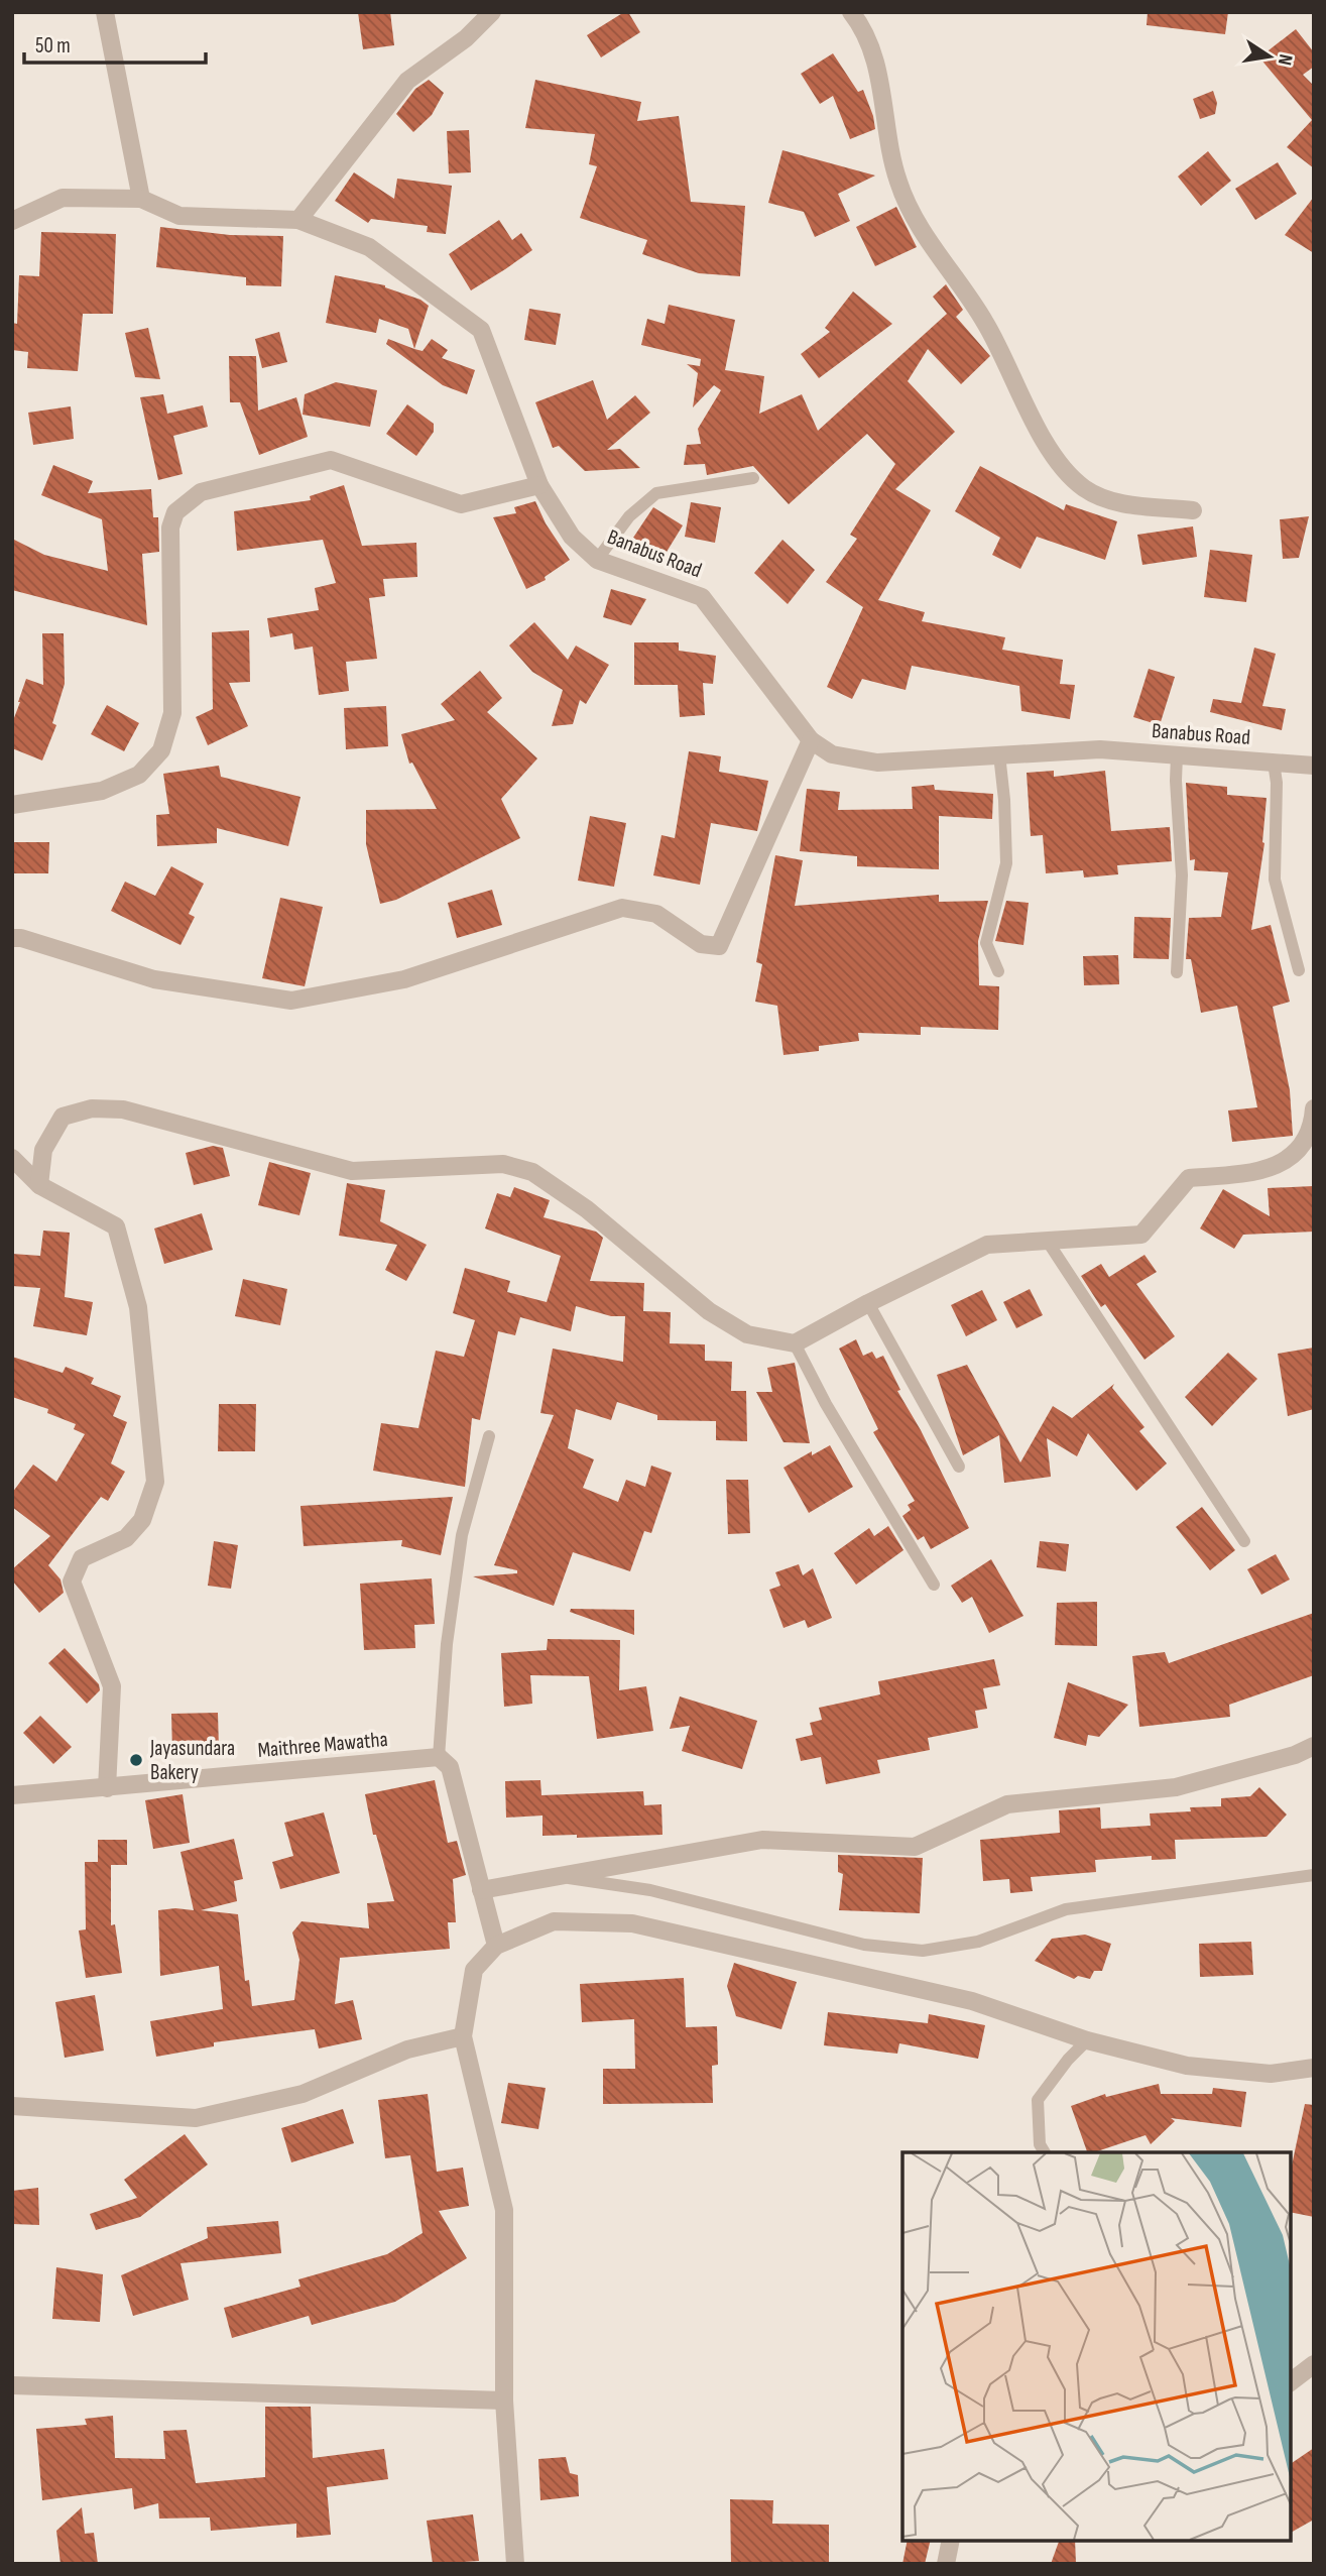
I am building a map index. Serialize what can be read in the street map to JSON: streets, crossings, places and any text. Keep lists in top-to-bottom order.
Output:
{
  "streets": {
    "street": ["Banabus Road", "Maithree Mawatha"]
  },
  "places": ["Jayasundara Bakery"],
  "scale_bar": "50 m",
  "north": "right"
}
